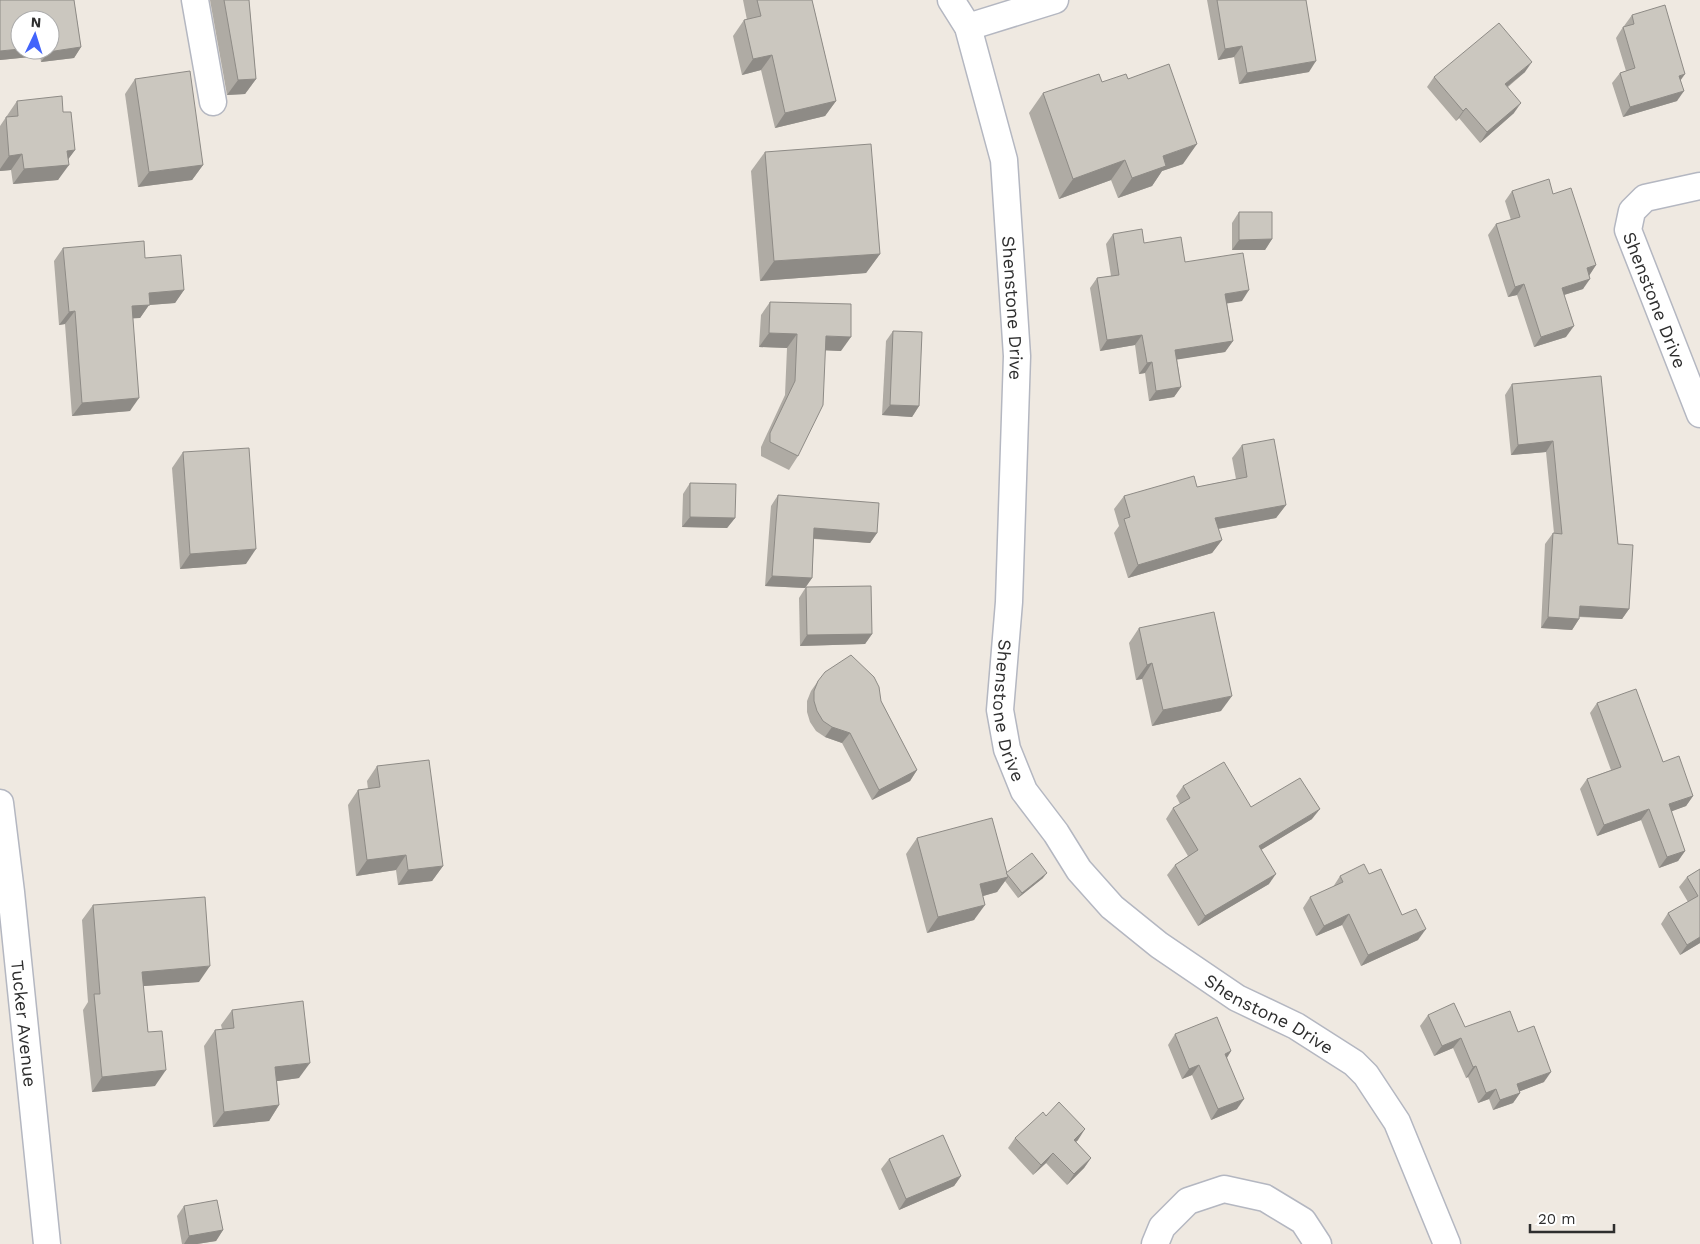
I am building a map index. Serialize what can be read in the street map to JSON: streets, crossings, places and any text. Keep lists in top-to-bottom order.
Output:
{
  "streets": {
    "street": ["Shenstone Drive", "Tucker Avenue"]
  },
  "scale_bar": "20 m",
  "north": "top"
}
